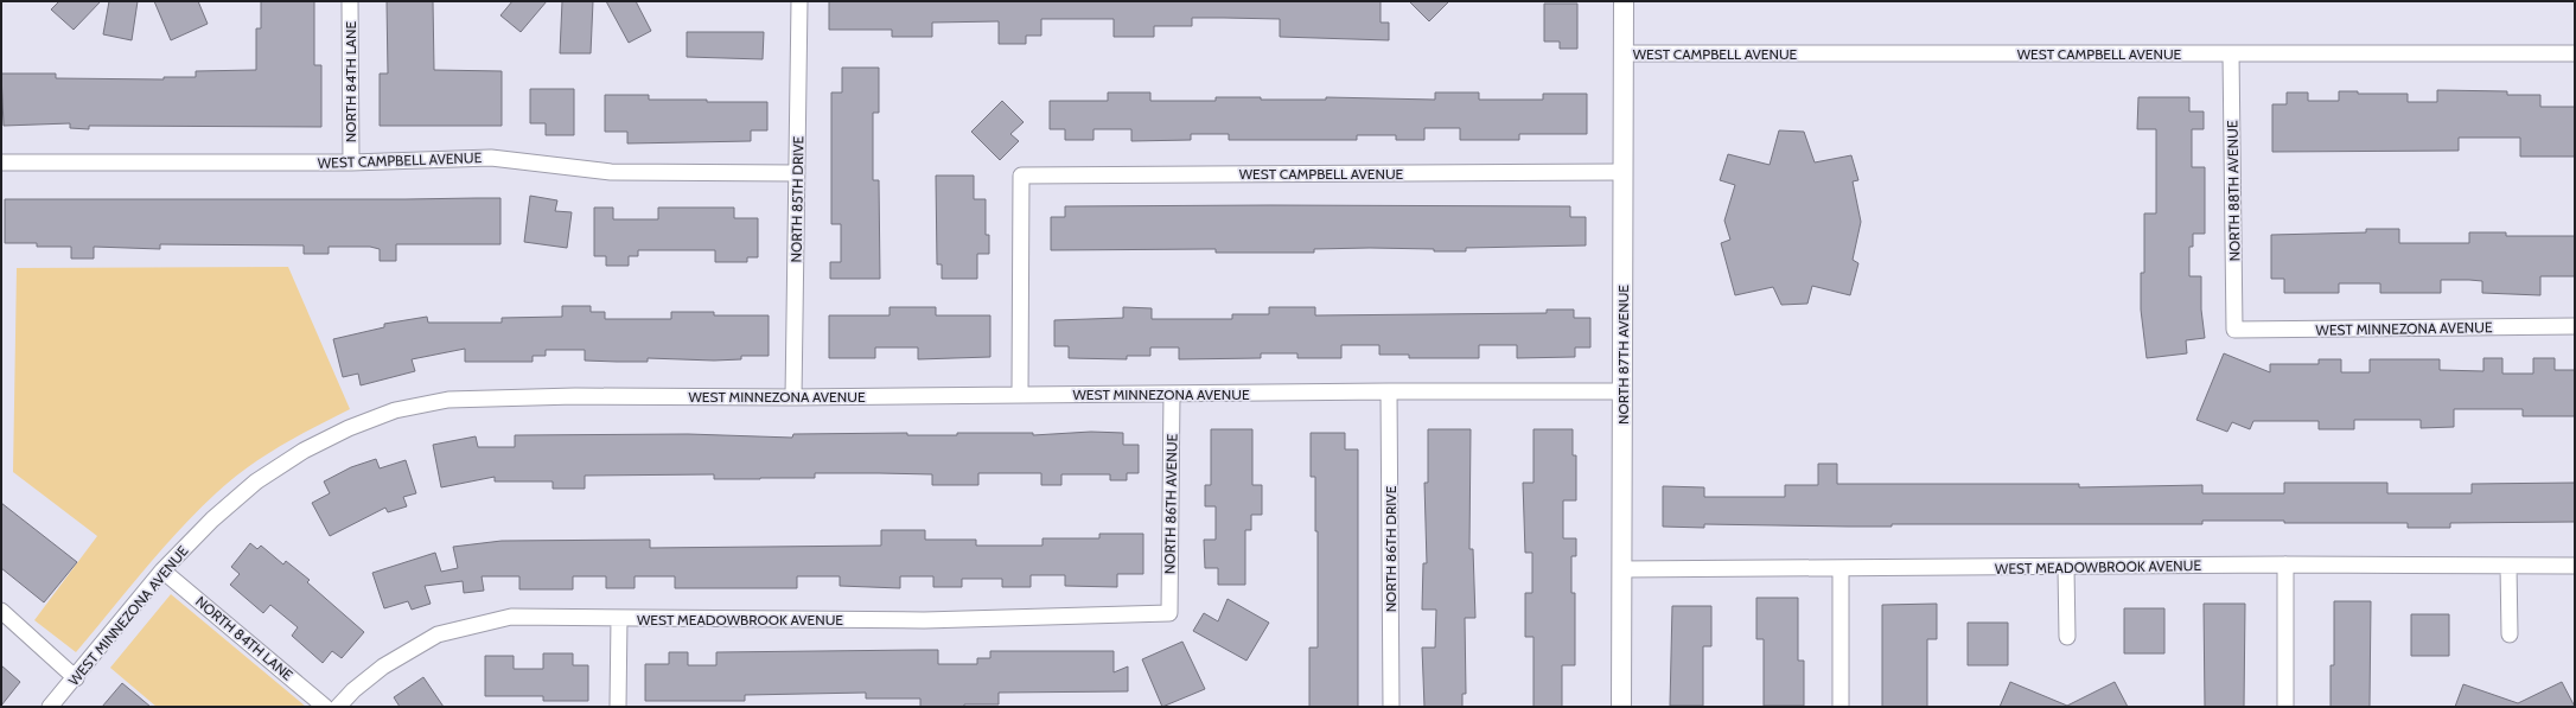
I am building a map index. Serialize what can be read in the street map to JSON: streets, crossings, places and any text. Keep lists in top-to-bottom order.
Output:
{
  "streets": {
    "street": [
      "WEST CAMPBELL AVENUE",
      "NORTH 84TH LANE",
      "NORTH 88TH AVENUE",
      "NORTH 85TH DRIVE",
      "WEST MINNEZONA AVENUE",
      "NORTH 87TH AVENUE",
      "NORTH 86TH AVENUE",
      "NORTH 86TH DRIVE",
      "WEST MEADOWBROOK AVENUE"
    ]
  },
  "crossings": [
    ["WEST CAMPBELL AVENUE", "NORTH 84TH LANE"],
    ["WEST CAMPBELL AVENUE", "NORTH 88TH AVENUE"],
    ["WEST CAMPBELL AVENUE", "NORTH 85TH DRIVE"],
    ["WEST CAMPBELL AVENUE", "WEST MINNEZONA AVENUE"],
    ["WEST CAMPBELL AVENUE", "NORTH 87TH AVENUE"],
    ["NORTH 84TH LANE", "WEST MINNEZONA AVENUE"],
    ["NORTH 88TH AVENUE", "WEST MINNEZONA AVENUE"],
    ["NORTH 85TH DRIVE", "WEST MINNEZONA AVENUE"],
    ["WEST MINNEZONA AVENUE", "NORTH 87TH AVENUE"],
    ["WEST MINNEZONA AVENUE", "NORTH 86TH AVENUE"],
    ["WEST MINNEZONA AVENUE", "NORTH 86TH DRIVE"],
    ["NORTH 87TH AVENUE", "WEST MEADOWBROOK AVENUE"],
    ["NORTH 86TH AVENUE", "WEST MEADOWBROOK AVENUE"]
  ]
}
